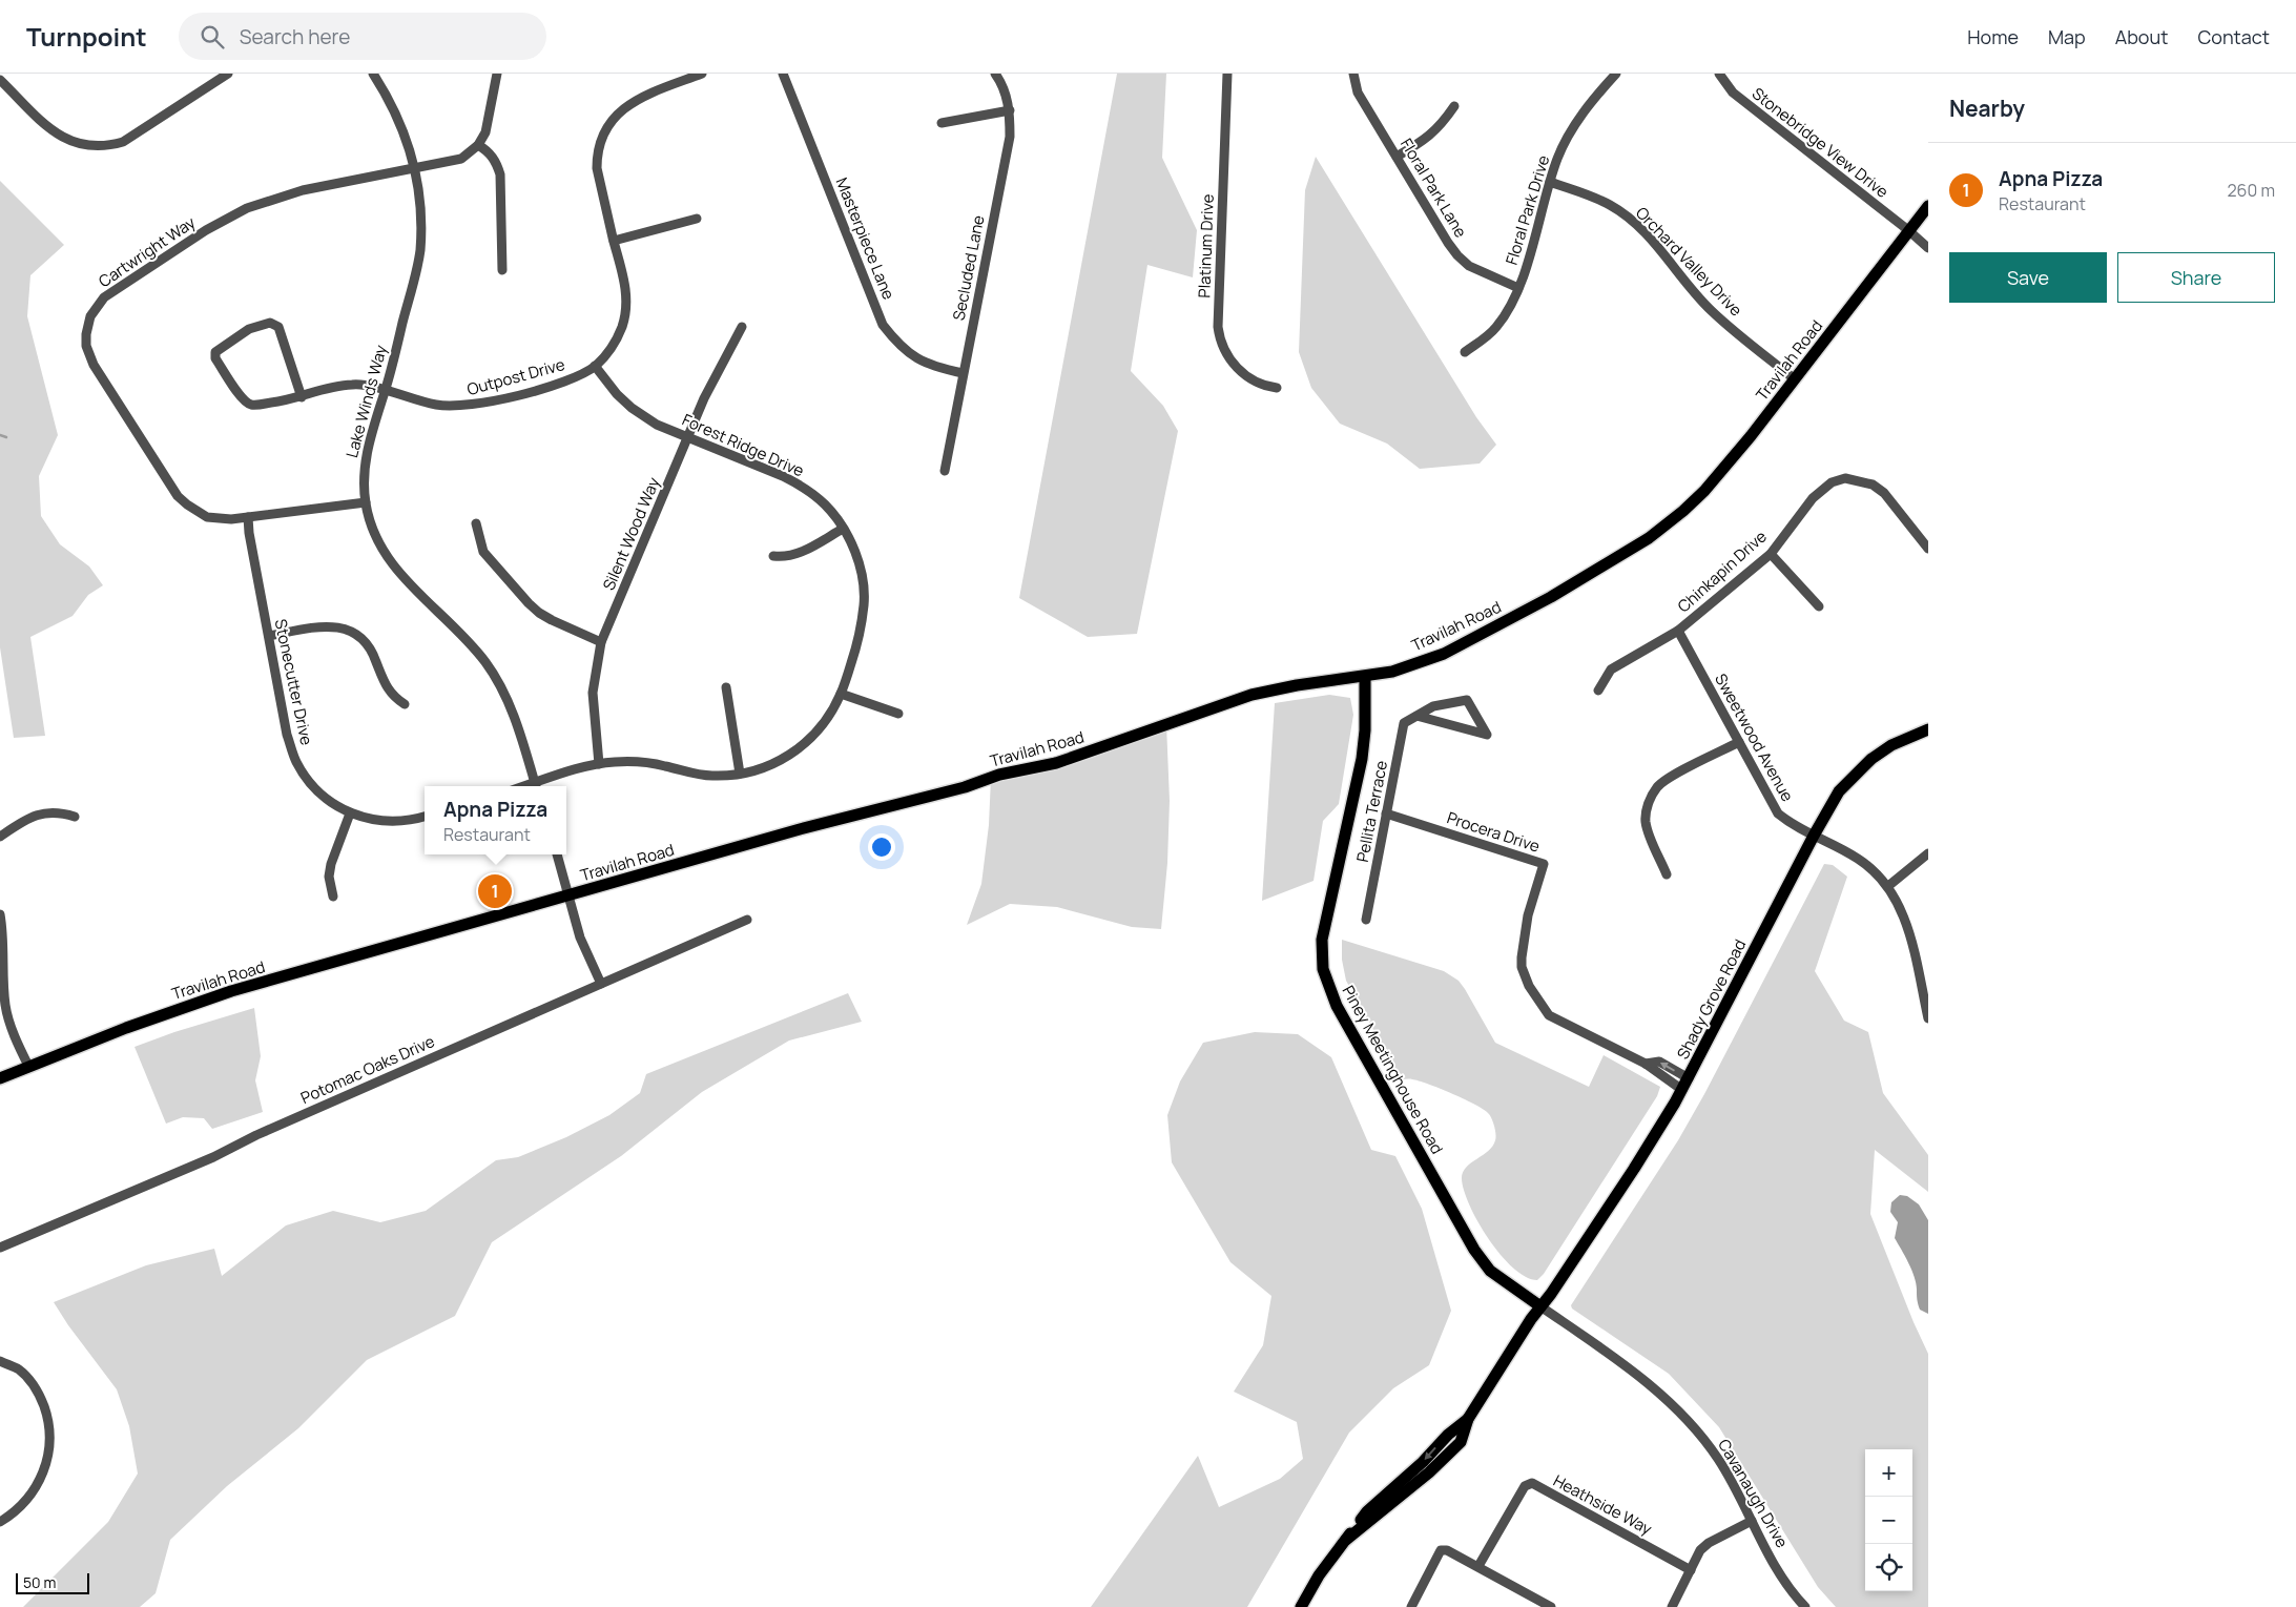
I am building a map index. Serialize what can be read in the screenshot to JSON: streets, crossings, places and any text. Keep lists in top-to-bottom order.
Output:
{
  "streets": {
    "main road": ["Travilah Road", "Shady Grove Road", "Piney Meetinghouse Road"],
    "street": [
      "Stonebridge View Drive",
      "Floral Park Lane",
      "Floral Park Drive",
      "Masterpiece Lane",
      "Platinum Drive",
      "Cartwright Way",
      "Orchard Valley Drive",
      "Secluded Lane",
      "Outpost Drive",
      "Lake Winds Way",
      "Forest Ridge Drive",
      "Silent Wood Way",
      "Chinkapin Drive",
      "Stonecutter Drive",
      "Sweetwood Avenue",
      "Pellita Terrace",
      "Procera Drive",
      "Potomac Oaks Drive",
      "Cavanaugh Drive",
      "Heathside Way"
    ]
  },
  "crossings": [
    ["Stonebridge View Drive", "Travilah Road"],
    ["Floral Park Lane", "Floral Park Drive"],
    ["Floral Park Drive", "Orchard Valley Drive"],
    ["Masterpiece Lane", "Secluded Lane"],
    ["Cartwright Way", "Lake Winds Way"],
    ["Cartwright Way", "Stonecutter Drive"],
    ["Orchard Valley Drive", "Travilah Road"],
    ["Travilah Road", "Piney Meetinghouse Road"],
    ["Outpost Drive", "Lake Winds Way"],
    ["Outpost Drive", "Forest Ridge Drive"],
    ["Lake Winds Way", "Forest Ridge Drive"],
    ["Forest Ridge Drive", "Silent Wood Way"],
    ["Chinkapin Drive", "Sweetwood Avenue"],
    ["Sweetwood Avenue", "Shady Grove Road"],
    ["Pellita Terrace", "Procera Drive"],
    ["Procera Drive", "Shady Grove Road"],
    ["Shady Grove Road", "Piney Meetinghouse Road"],
    ["Shady Grove Road", "Cavanaugh Drive"],
    ["Piney Meetinghouse Road", "Cavanaugh Drive"]
  ],
  "scale_bar": "50 m",
  "page": {
    "header": "Turnpoint",
    "search": "Search here",
    "nav": [
      "Home",
      "Map",
      "About",
      "Contact"
    ],
    "heading": "Nearby",
    "list": [
      {
        "mark": "1",
        "name": "Apna Pizza",
        "note": "Restaurant",
        "value": "260 m"
      }
    ],
    "buttons": ["Save", "Share"],
    "popup": ["Apna Pizza", "Restaurant"],
    "pins": "1",
    "map_buttons": ["+", "−"],
    "scale": "50 m"
  }
}
